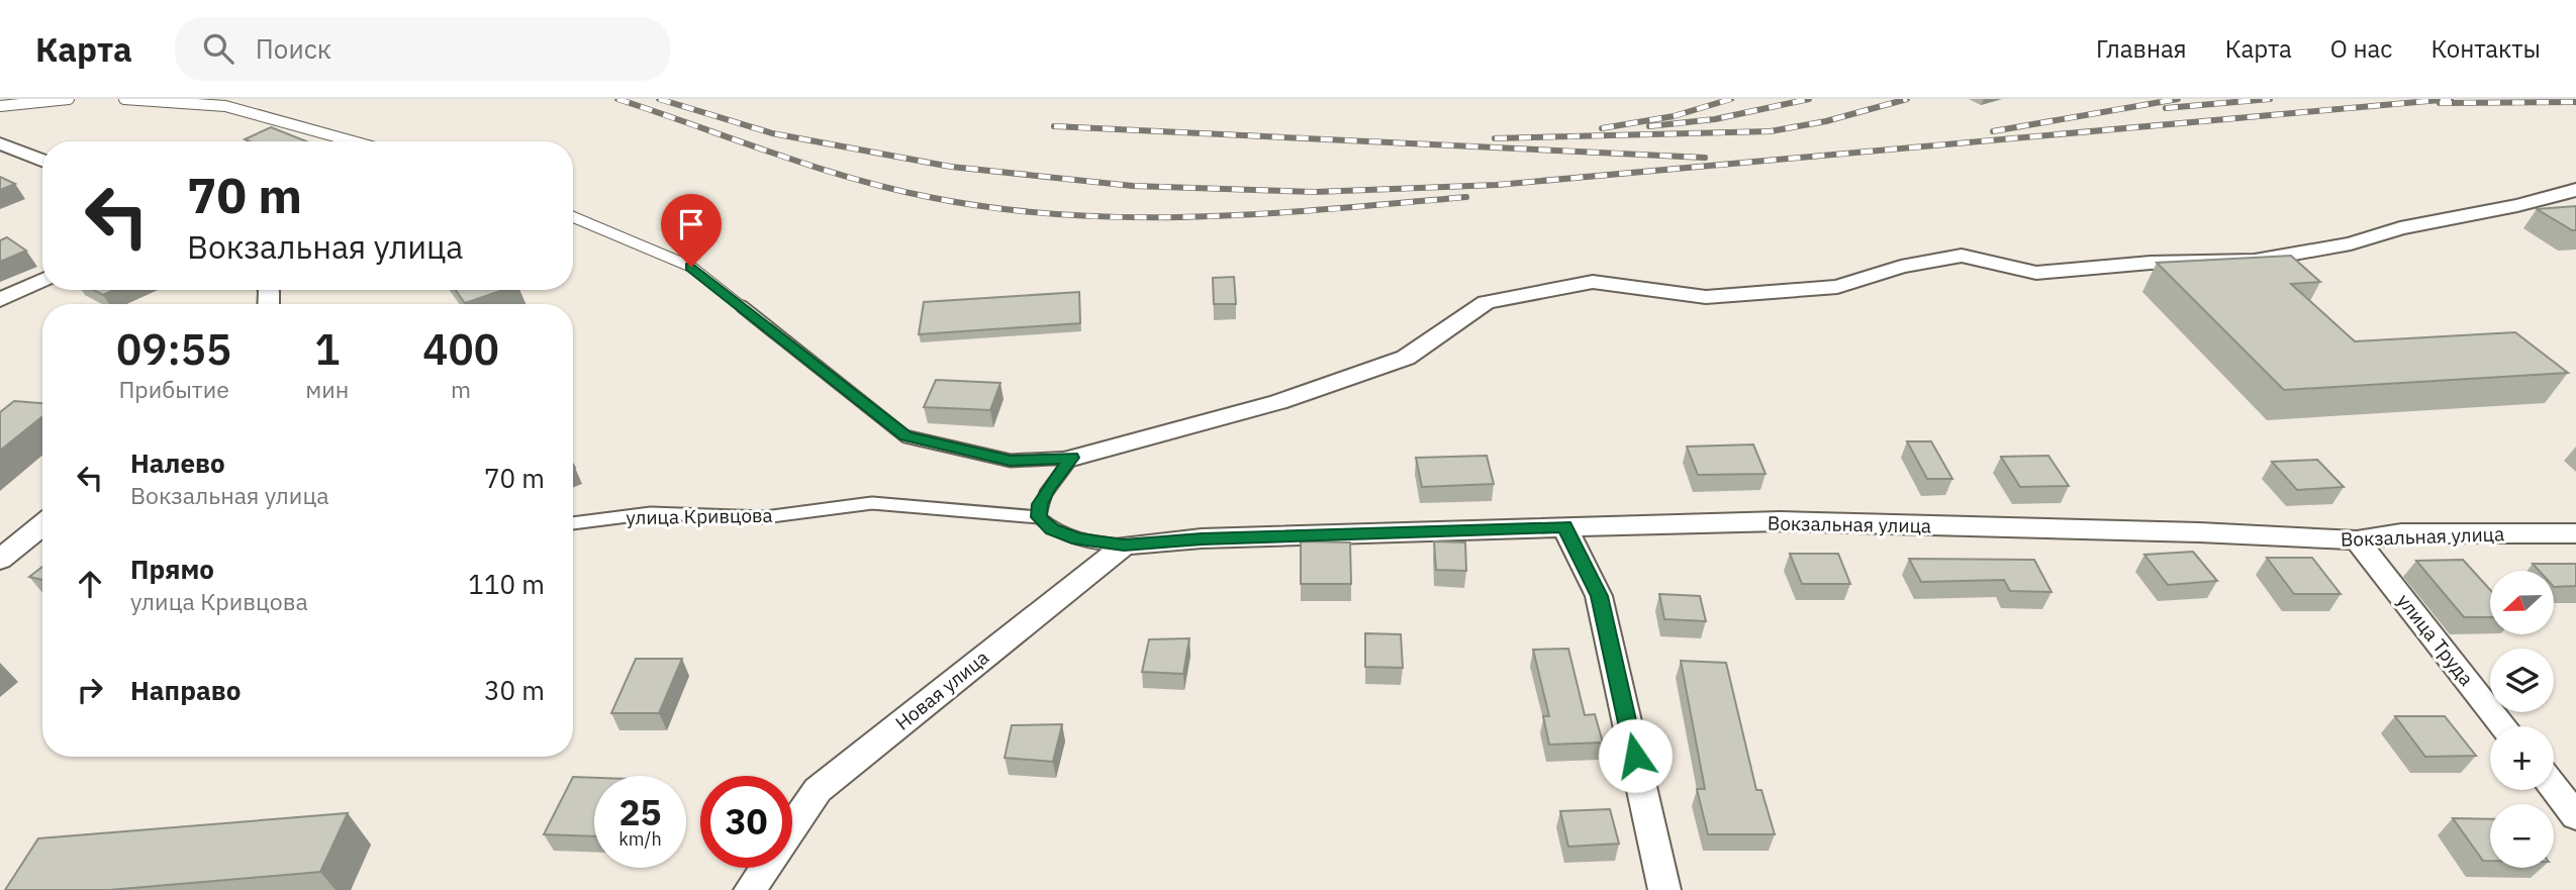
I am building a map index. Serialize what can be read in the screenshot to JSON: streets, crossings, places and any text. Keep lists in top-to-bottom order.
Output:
{
  "streets": {
    "street": ["Вокзальная улица", "улица Труда", "Новая улица"],
    "lane": ["улица Кривцова"]
  },
  "crossings": [
    ["улица Кривцова", "Вокзальная улица"],
    ["улица Кривцова", "Новая улица"],
    ["Вокзальная улица", "улица Труда"],
    ["Вокзальная улица", "Новая улица"]
  ],
  "north": "left",
  "page": {
    "header": "Карта",
    "search": "Поиск",
    "nav": [
      "Главная",
      "Карта",
      "О нас",
      "Контакты"
    ],
    "turn": ["70 m", "Вокзальная улица"],
    "eta": [
      "09:55",
      "Прибытие",
      "1",
      "мин",
      "400",
      "m"
    ],
    "list": [
      {
        "name": "Налево",
        "note": "Вокзальная улица",
        "value": "70 m"
      },
      {
        "name": "Прямо",
        "note": "улица Кривцова",
        "value": "110 m"
      },
      {
        "name": "Направо",
        "value": "30 m"
      }
    ],
    "map_buttons": ["+", "−"],
    "speed": "25 km/h",
    "limit": "30"
  }
}
